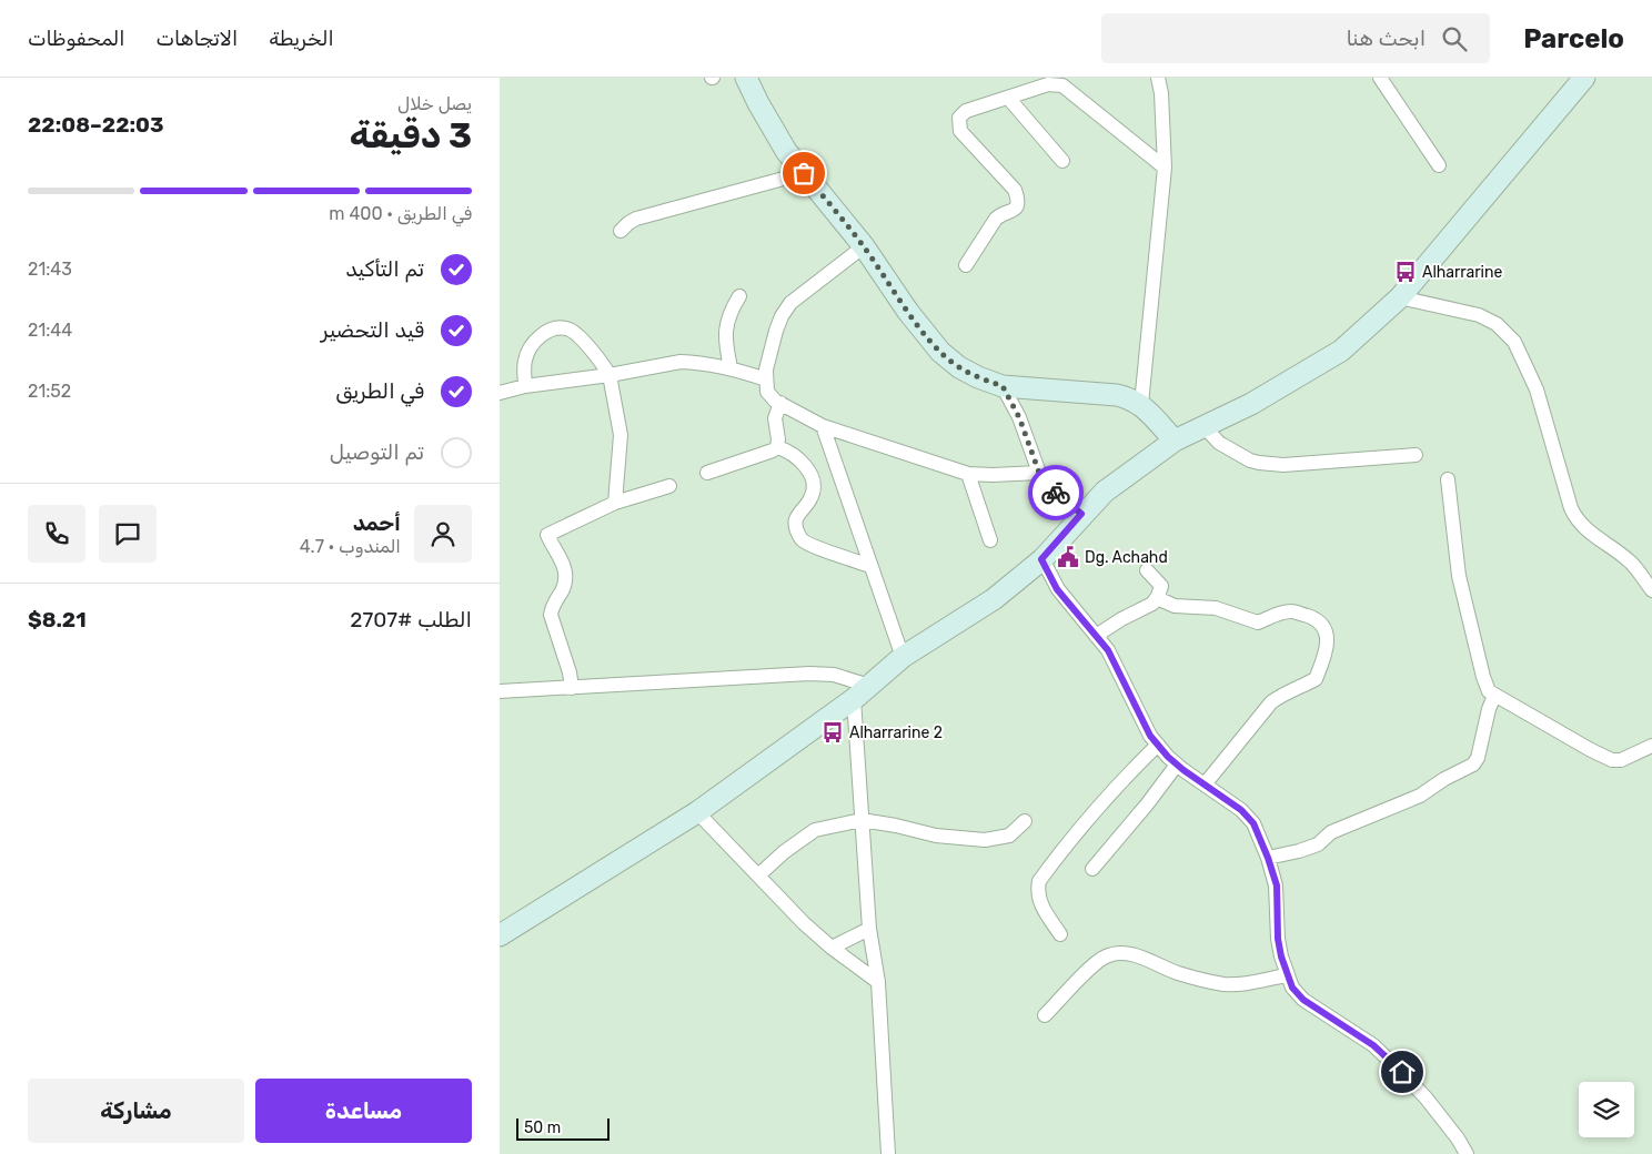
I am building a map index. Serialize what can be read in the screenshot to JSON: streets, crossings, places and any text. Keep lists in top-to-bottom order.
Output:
{
  "places": {
    "bus stop": ["Alharrarine", "Alharrarine 2"],
    "public building": ["Dg. Achahd"]
  },
  "scale_bar": "50 m",
  "page": {
    "header": "Parcelo",
    "search": "ابحث هنا",
    "nav": ["الخريطة", "الاتجاهات", "المحفوظات"],
    "heading": ["3 دقيقة", "يصل خلال", "22:03–22:08"],
    "panel": [
      "أحمد",
      "المندوب · 4.7",
      "الطلب #2707",
      "$8.21"
    ],
    "bar": "في الطريق · 400 m",
    "list": [
      ["تم التأكيد", "21:43"],
      ["قيد التحضير", "21:44"],
      ["في الطريق", "21:52"],
      "تم التوصيل"
    ],
    "buttons": ["مساعدة", "مشاركة"],
    "scale": "50 m"
  }
}
